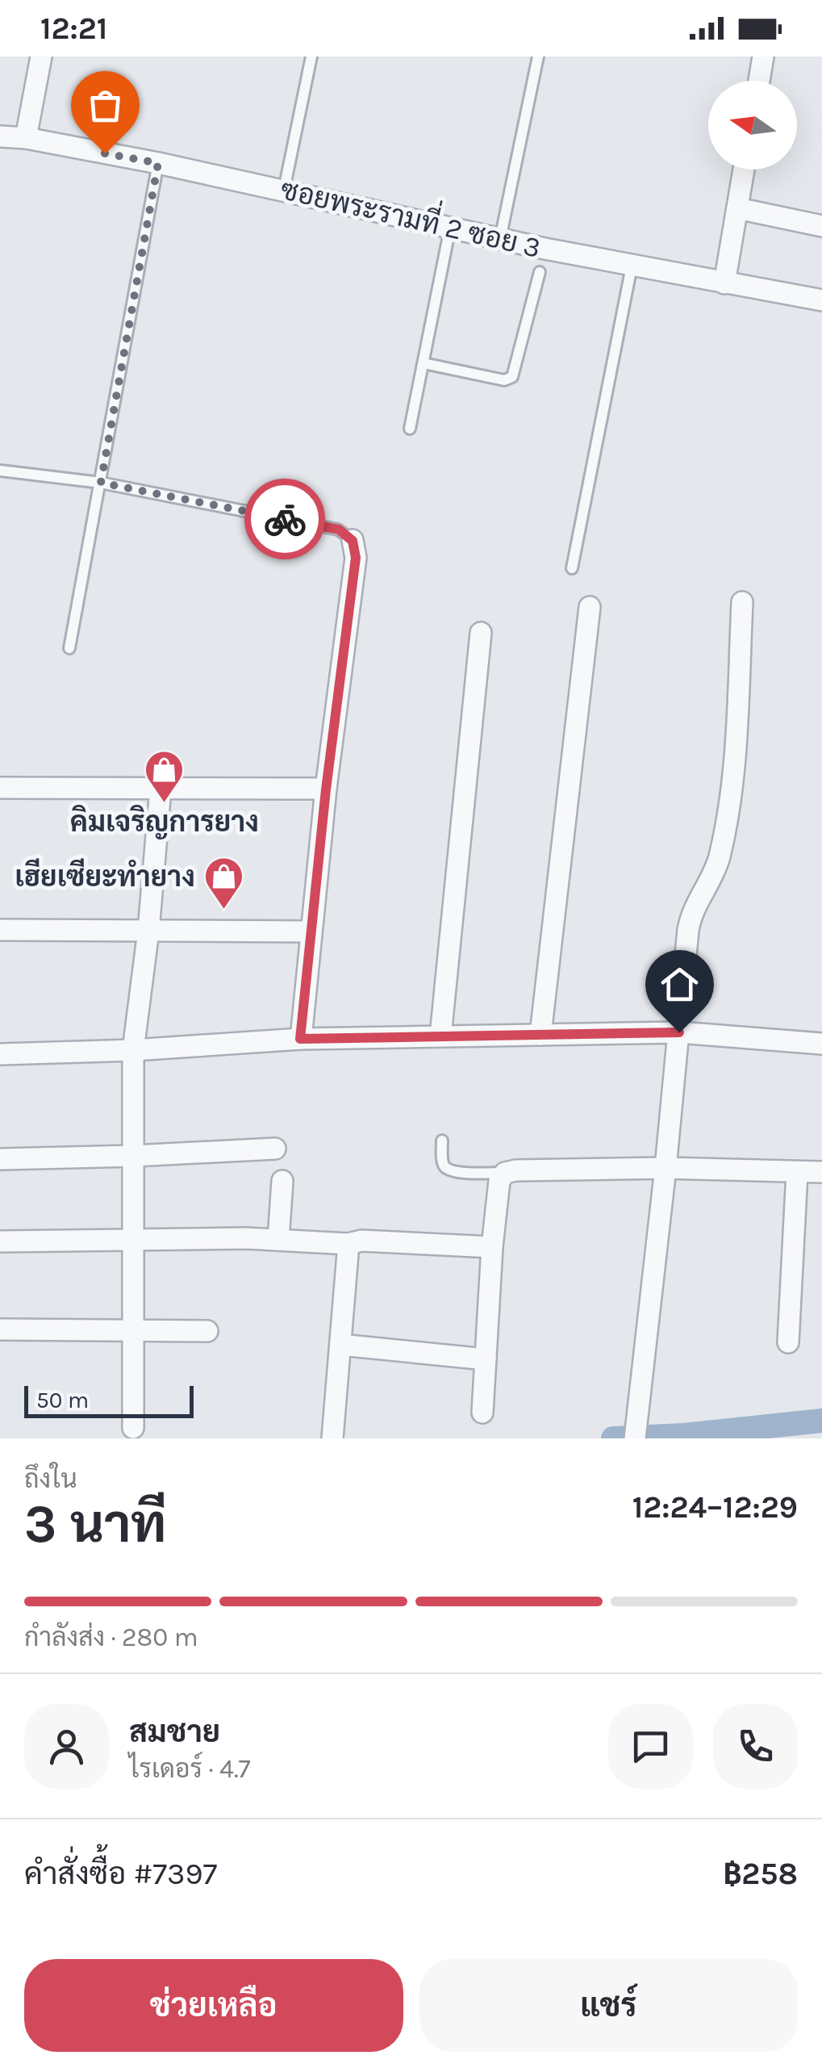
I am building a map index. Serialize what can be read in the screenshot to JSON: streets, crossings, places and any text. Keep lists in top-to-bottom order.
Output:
{
  "streets": {
    "street": ["ซอยพระรามที่ 2 ซอย 3"]
  },
  "places": {
    "shop": ["คิมเจริญการยาง", "เฮียเซียะทำยาง"]
  },
  "scale_bar": "50 m",
  "north": "left",
  "page": {
    "status": "12:21",
    "scale": "50 m",
    "heading": ["3 นาที", "ถึงใน", "12:24–12:29"],
    "panel": [
      "สมชาย",
      "ไรเดอร์ · 4.7",
      "คำสั่งซื้อ #7397",
      "฿258"
    ],
    "bar": "กำลังส่ง · 280 m",
    "buttons": ["ช่วยเหลือ", "แชร์"]
  }
}
